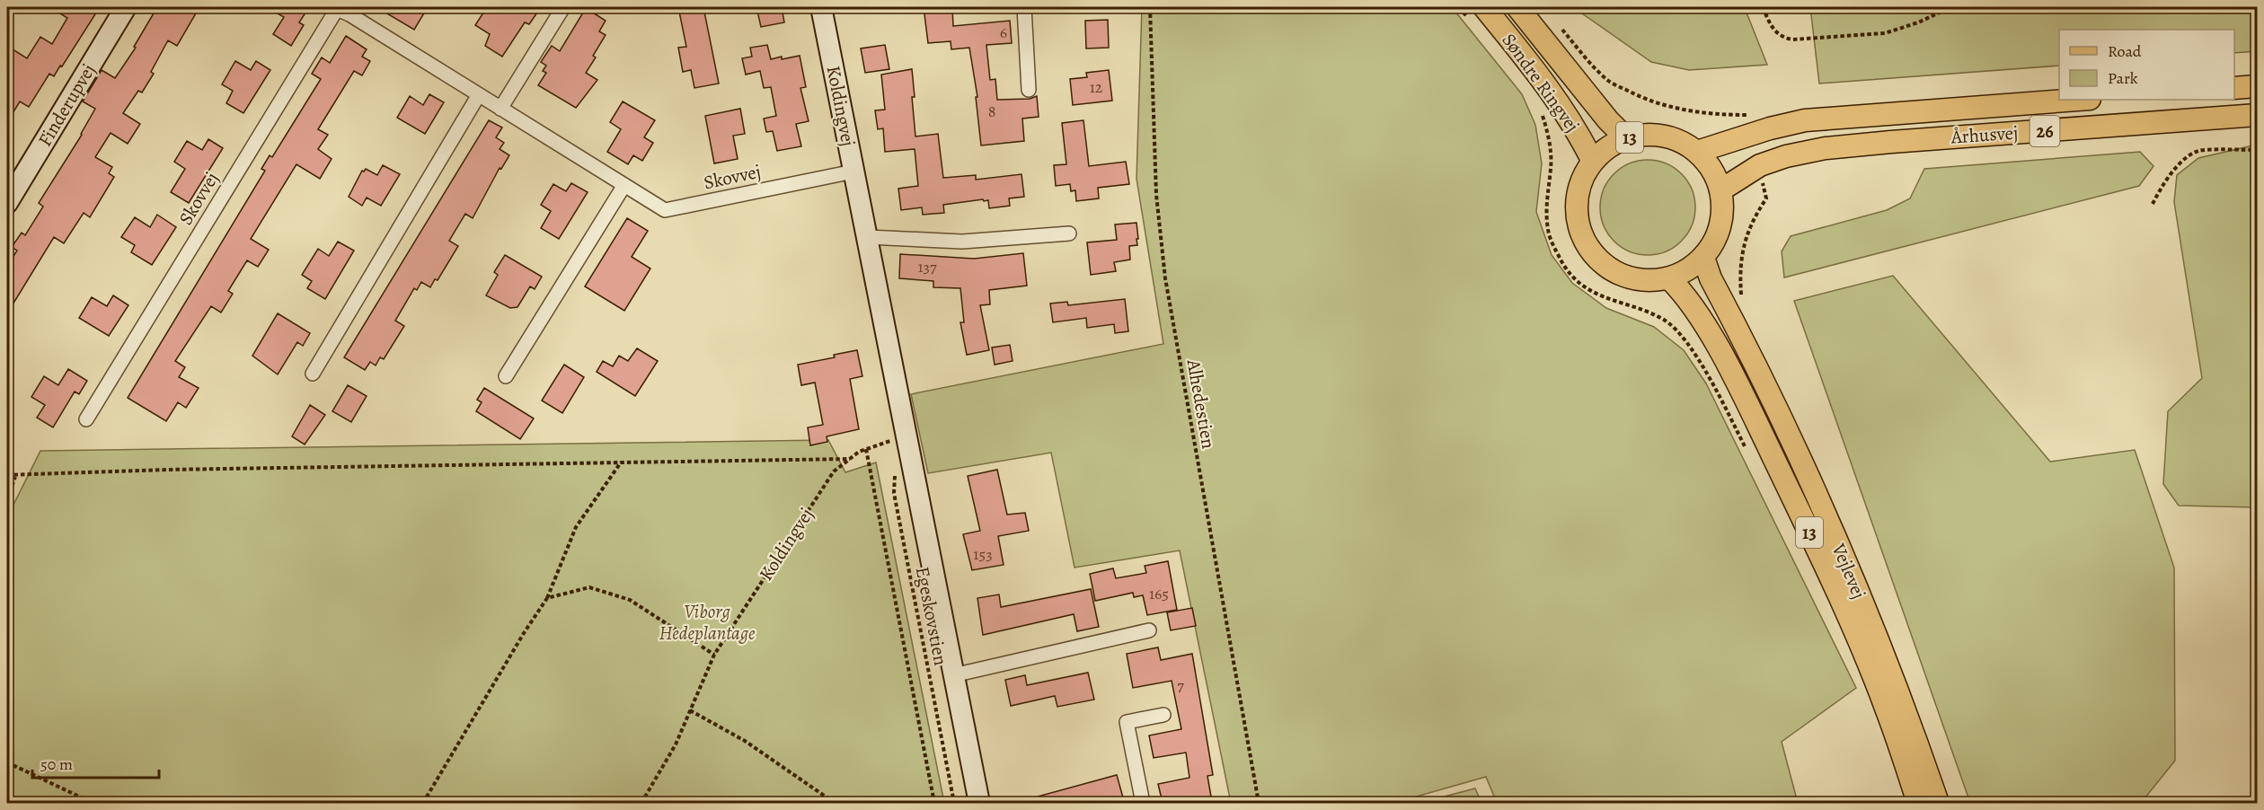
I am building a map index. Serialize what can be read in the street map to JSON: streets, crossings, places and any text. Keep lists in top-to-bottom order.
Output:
{
  "streets": {
    "main road": [
      "Søndre Ringvej",
      "26",
      "Århusvej",
      "13",
      "Vejlevej"
    ],
    "street": ["Finderupvej", "Koldingvej", "Skovvej"],
    "path": ["Alhedestien", "Egeskovstien"]
  },
  "crossings": [
    ["Søndre Ringvej", "Århusvej"],
    ["Søndre Ringvej", "13"],
    ["Søndre Ringvej", "Vejlevej"],
    ["Koldingvej", "Skovvej"],
    ["Århusvej", "13"],
    ["Århusvej", "Vejlevej"],
    ["13", "Vejlevej"]
  ],
  "parks": ["Viborg Hedeplantage"],
  "house_numbers": [
    "6",
    "12",
    "8",
    "137",
    "153",
    "165",
    "7"
  ],
  "legend": ["Road", "Park"],
  "scale_bar": "50 m"
}
